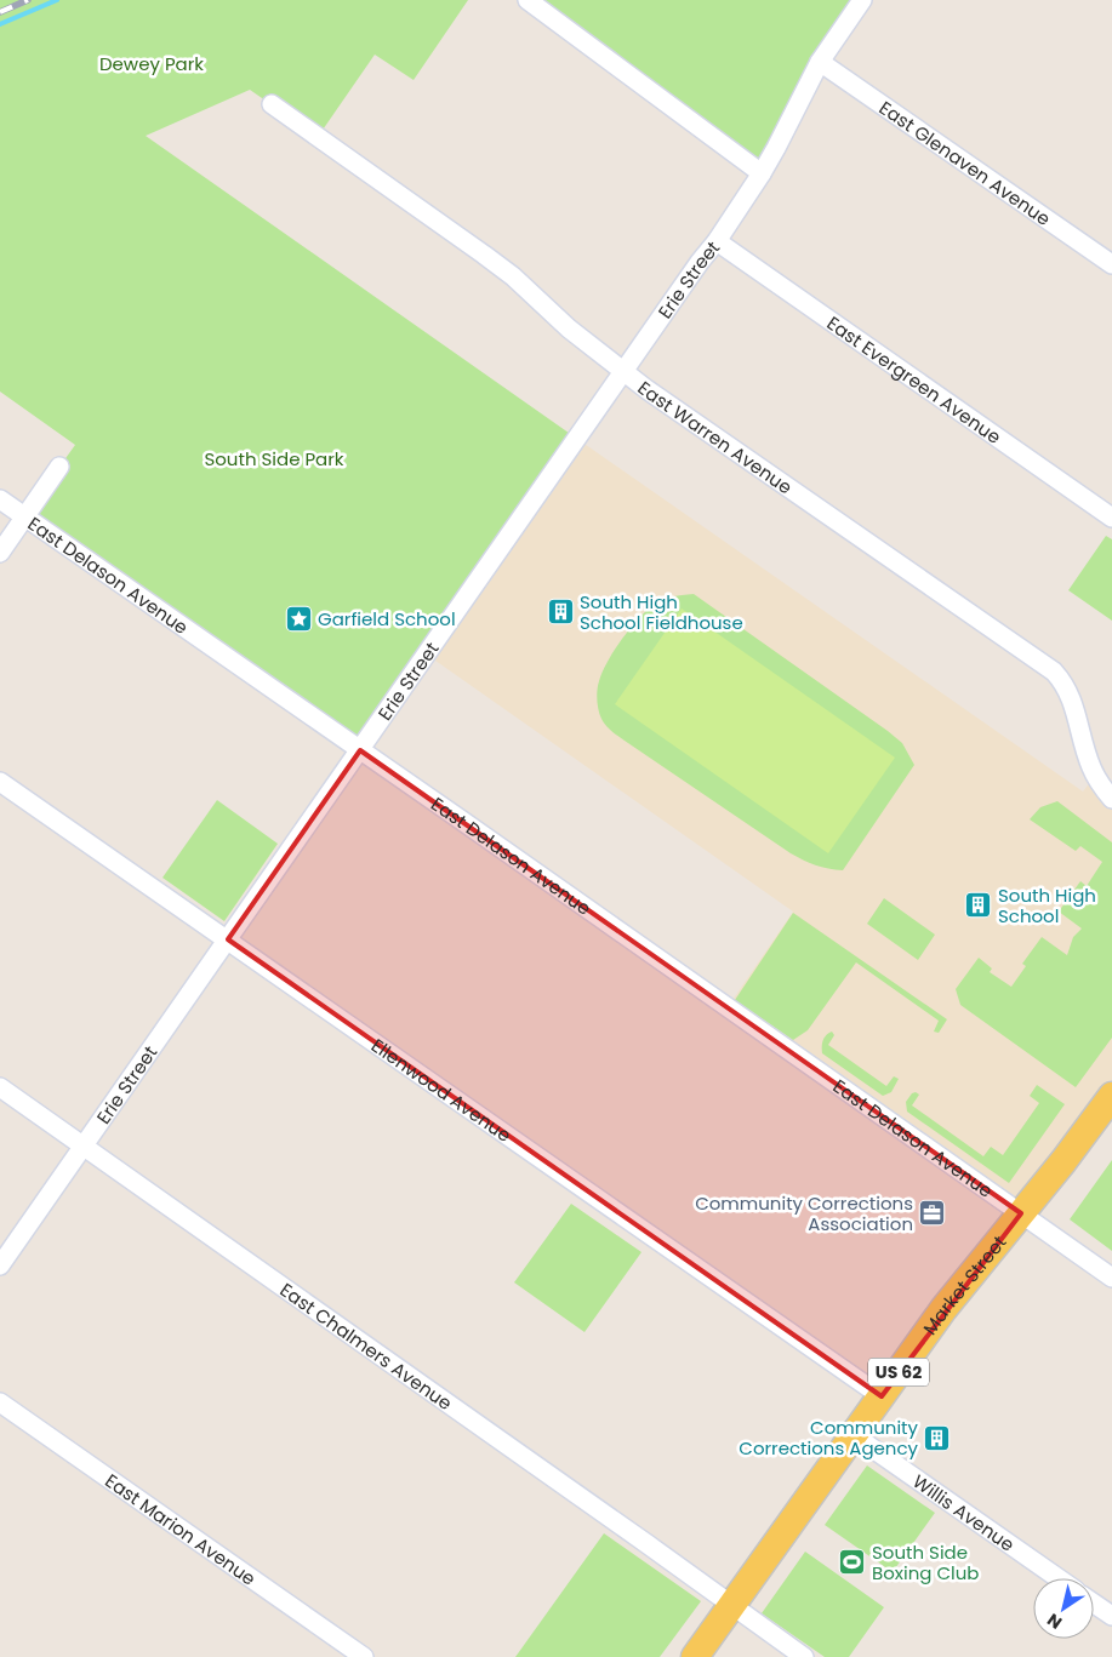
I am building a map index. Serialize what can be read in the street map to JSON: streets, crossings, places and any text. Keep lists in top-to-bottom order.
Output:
{
  "streets": {
    "main road": ["Market Street", "US 62"],
    "street": [
      "East Glenaven Avenue",
      "Erie Street",
      "East Evergreen Avenue",
      "East Warren Avenue",
      "East Delason Avenue",
      "Ellenwood Avenue",
      "East Chalmers Avenue",
      "Willis Avenue",
      "East Marion Avenue"
    ]
  },
  "crossings": [
    ["East Glenaven Avenue", "Erie Street"],
    ["Erie Street", "East Evergreen Avenue"],
    ["Erie Street", "East Warren Avenue"],
    ["Erie Street", "East Delason Avenue"],
    ["Erie Street", "Ellenwood Avenue"],
    ["Erie Street", "East Chalmers Avenue"],
    ["East Delason Avenue", "Market Street"],
    ["Ellenwood Avenue", "Market Street"],
    ["Market Street", "East Chalmers Avenue"],
    ["Market Street", "Willis Avenue"]
  ],
  "parks": ["Dewey Park", "South Side Park"],
  "places": {
    "building": ["South High School Fieldhouse", "South High School", "Community Corrections Agency"],
    "place": ["Garfield School"],
    "office": ["Community Corrections Association"],
    "sports": ["South Side Boxing Club"]
  },
  "north": "bottom left"
}
